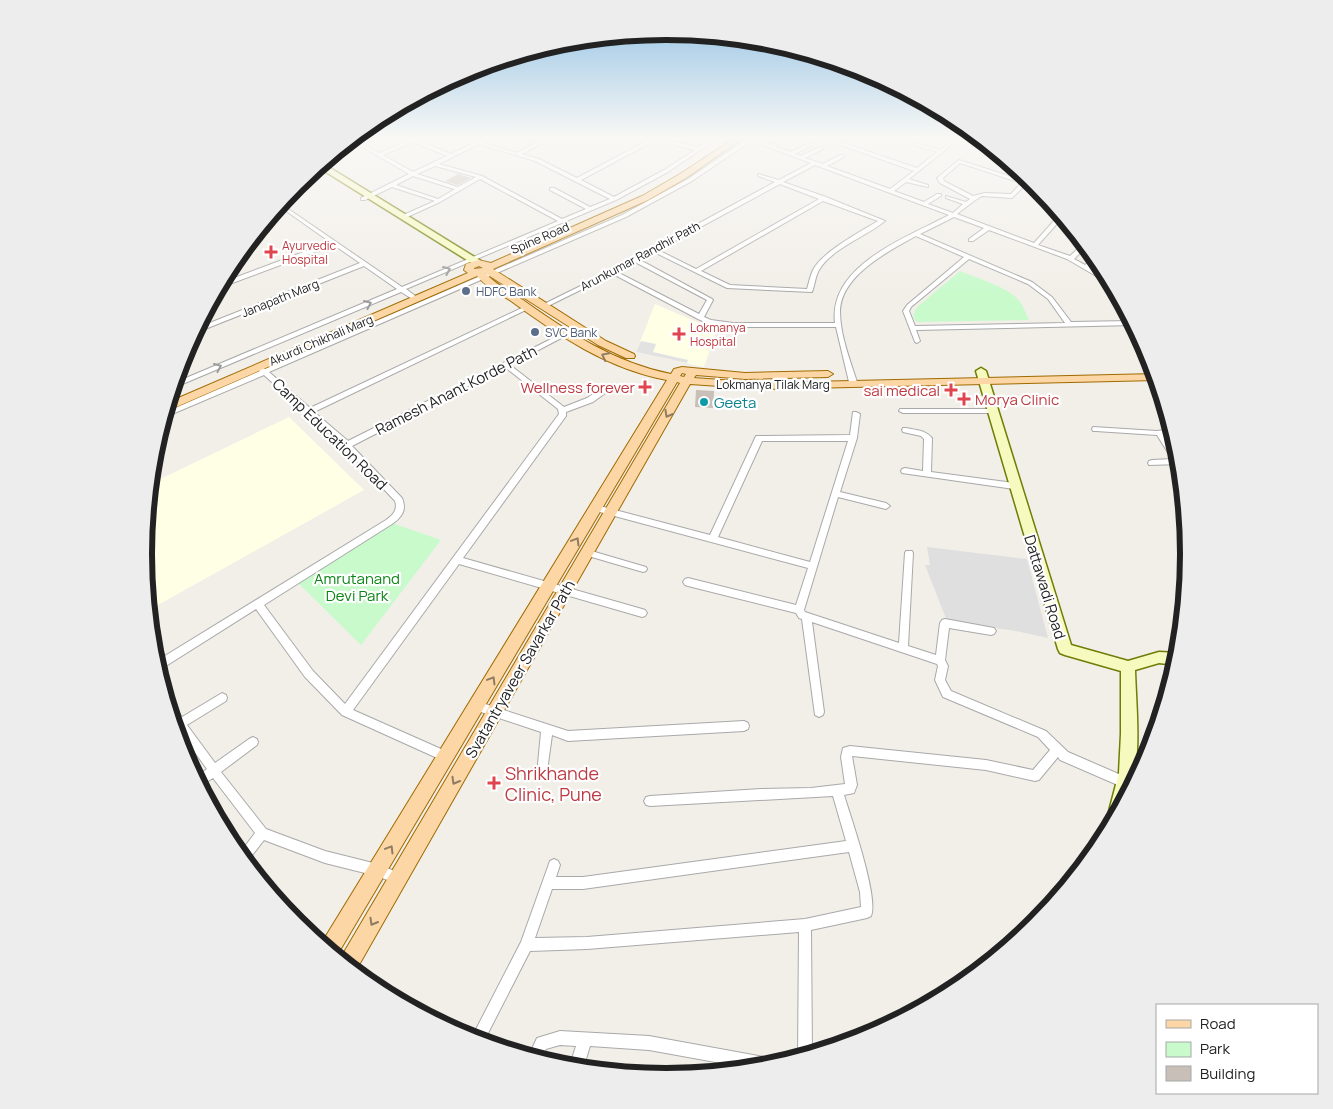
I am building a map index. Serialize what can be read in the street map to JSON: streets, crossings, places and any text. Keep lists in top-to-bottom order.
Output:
{
  "streets": {
    "main road": [
      "Spine Road",
      "Akurdi Chikhali Marg",
      "Lokmanya Tilak Marg",
      "Svatantryaveer Savarkar Path"
    ],
    "street": [
      "Arunkumar Randhir Path",
      "Janapath Marg",
      "Ramesh Anant Korde Path",
      "Camp Education Road",
      "Dattawadi Road"
    ]
  },
  "crossings": [
    ["Spine Road", "Akurdi Chikhali Marg"],
    ["Spine Road", "Lokmanya Tilak Marg"],
    ["Arunkumar Randhir Path", "Lokmanya Tilak Marg"],
    ["Akurdi Chikhali Marg", "Lokmanya Tilak Marg"],
    ["Akurdi Chikhali Marg", "Camp Education Road"],
    ["Lokmanya Tilak Marg", "Ramesh Anant Korde Path"],
    ["Lokmanya Tilak Marg", "Dattawadi Road"],
    ["Lokmanya Tilak Marg", "Svatantryaveer Savarkar Path"],
    ["Ramesh Anant Korde Path", "Camp Education Road"]
  ],
  "parks": ["Amrutanand Devi Park"],
  "places": {
    "health": [
      "Ayurvedic Hospital",
      "Lokmanya Hospital",
      "Wellness forever",
      "sai medical",
      "Morya Clinic",
      "Shrikhande Clinic, Pune"
    ],
    "other": ["HDFC Bank", "SVC Bank", "Geeta"]
  },
  "legend": ["Road", "Park", "Building"]
}
